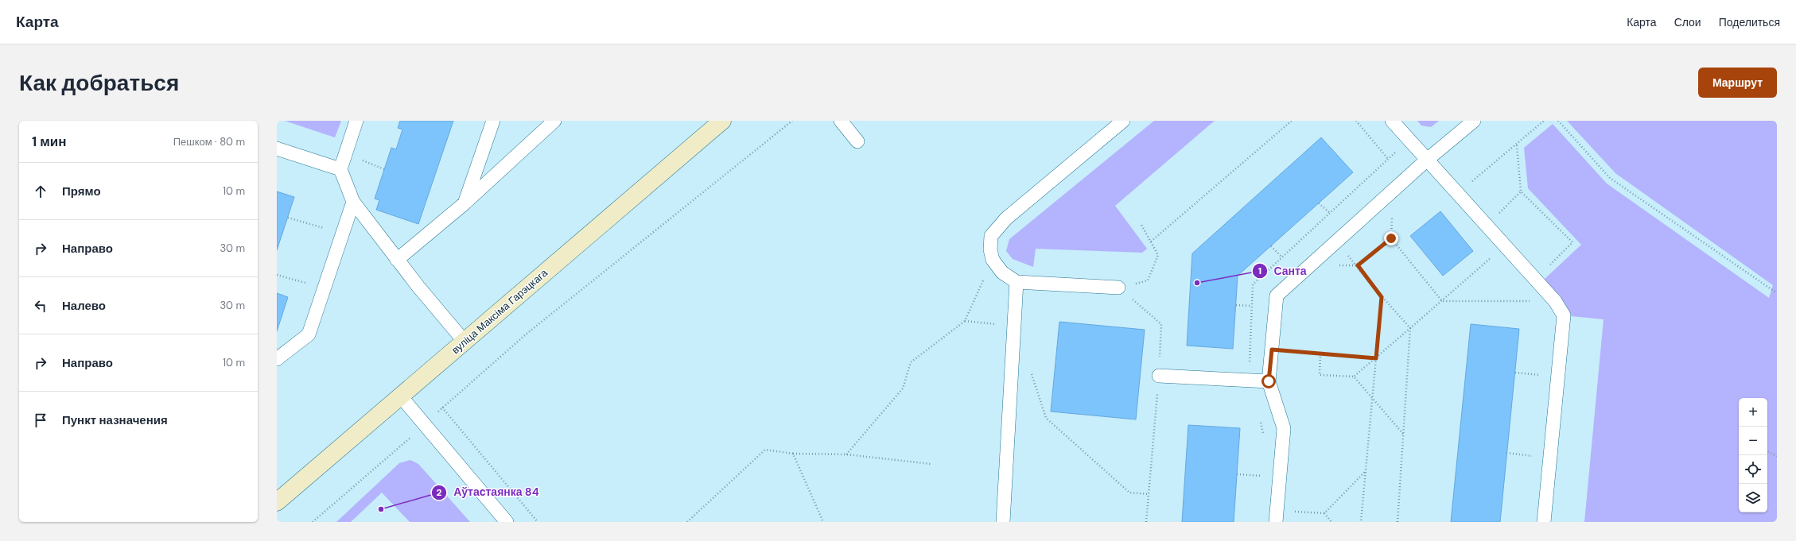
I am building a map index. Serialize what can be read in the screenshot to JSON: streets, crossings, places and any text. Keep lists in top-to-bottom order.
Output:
{
  "streets": {
    "main road": ["вуліца Максіма Гарэцкага"]
  },
  "places": ["Санта", "Аўтастаянка 84"],
  "page": {
    "header": "Карта",
    "nav": ["Карта", "Слои", "Поделиться"],
    "buttons": "Маршрут",
    "title": "Как добраться",
    "heading": ["1 мин", "Пешком · 80 m"],
    "list": [
      ["Прямо", "10 m"],
      ["Направо", "30 m"],
      ["Налево", "30 m"],
      ["Направо", "10 m"],
      "Пункт назначения"
    ],
    "map_buttons": ["+", "−"]
  }
}
